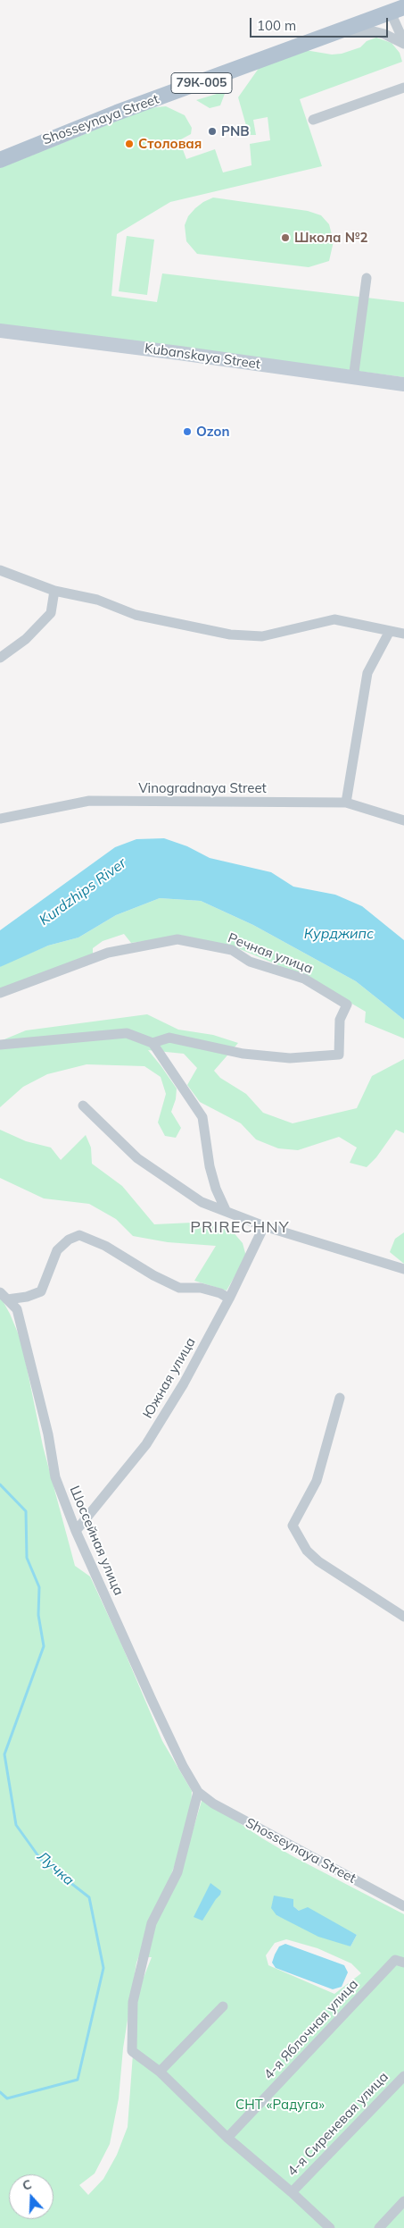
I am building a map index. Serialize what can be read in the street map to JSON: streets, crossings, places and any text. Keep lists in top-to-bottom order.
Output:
{
  "streets": {
    "main road": ["79К-005", "Shosseynaya Street", "Kubanskaya Street"],
    "street": [
      "Vinogradnaya Street",
      "Речная улица",
      "Южная улица",
      "Шоссейная улица",
      "4-я Яблочная улица",
      "4-я Сиреневая улица"
    ]
  },
  "crossings": [
    ["Shosseynaya Street", "Шоссейная улица"],
    ["Южная улица", "Шоссейная улица"]
  ],
  "districts": ["PRIRECHNY"],
  "water": ["Kurdzhips River", "Курджипс", "Лучка"],
  "parks": ["СНТ «Радуга»"],
  "places": [
    "PNB",
    "Столовая",
    "Школа №2",
    "Ozon"
  ],
  "scale_bar": "100 m",
  "north": "top"
}
